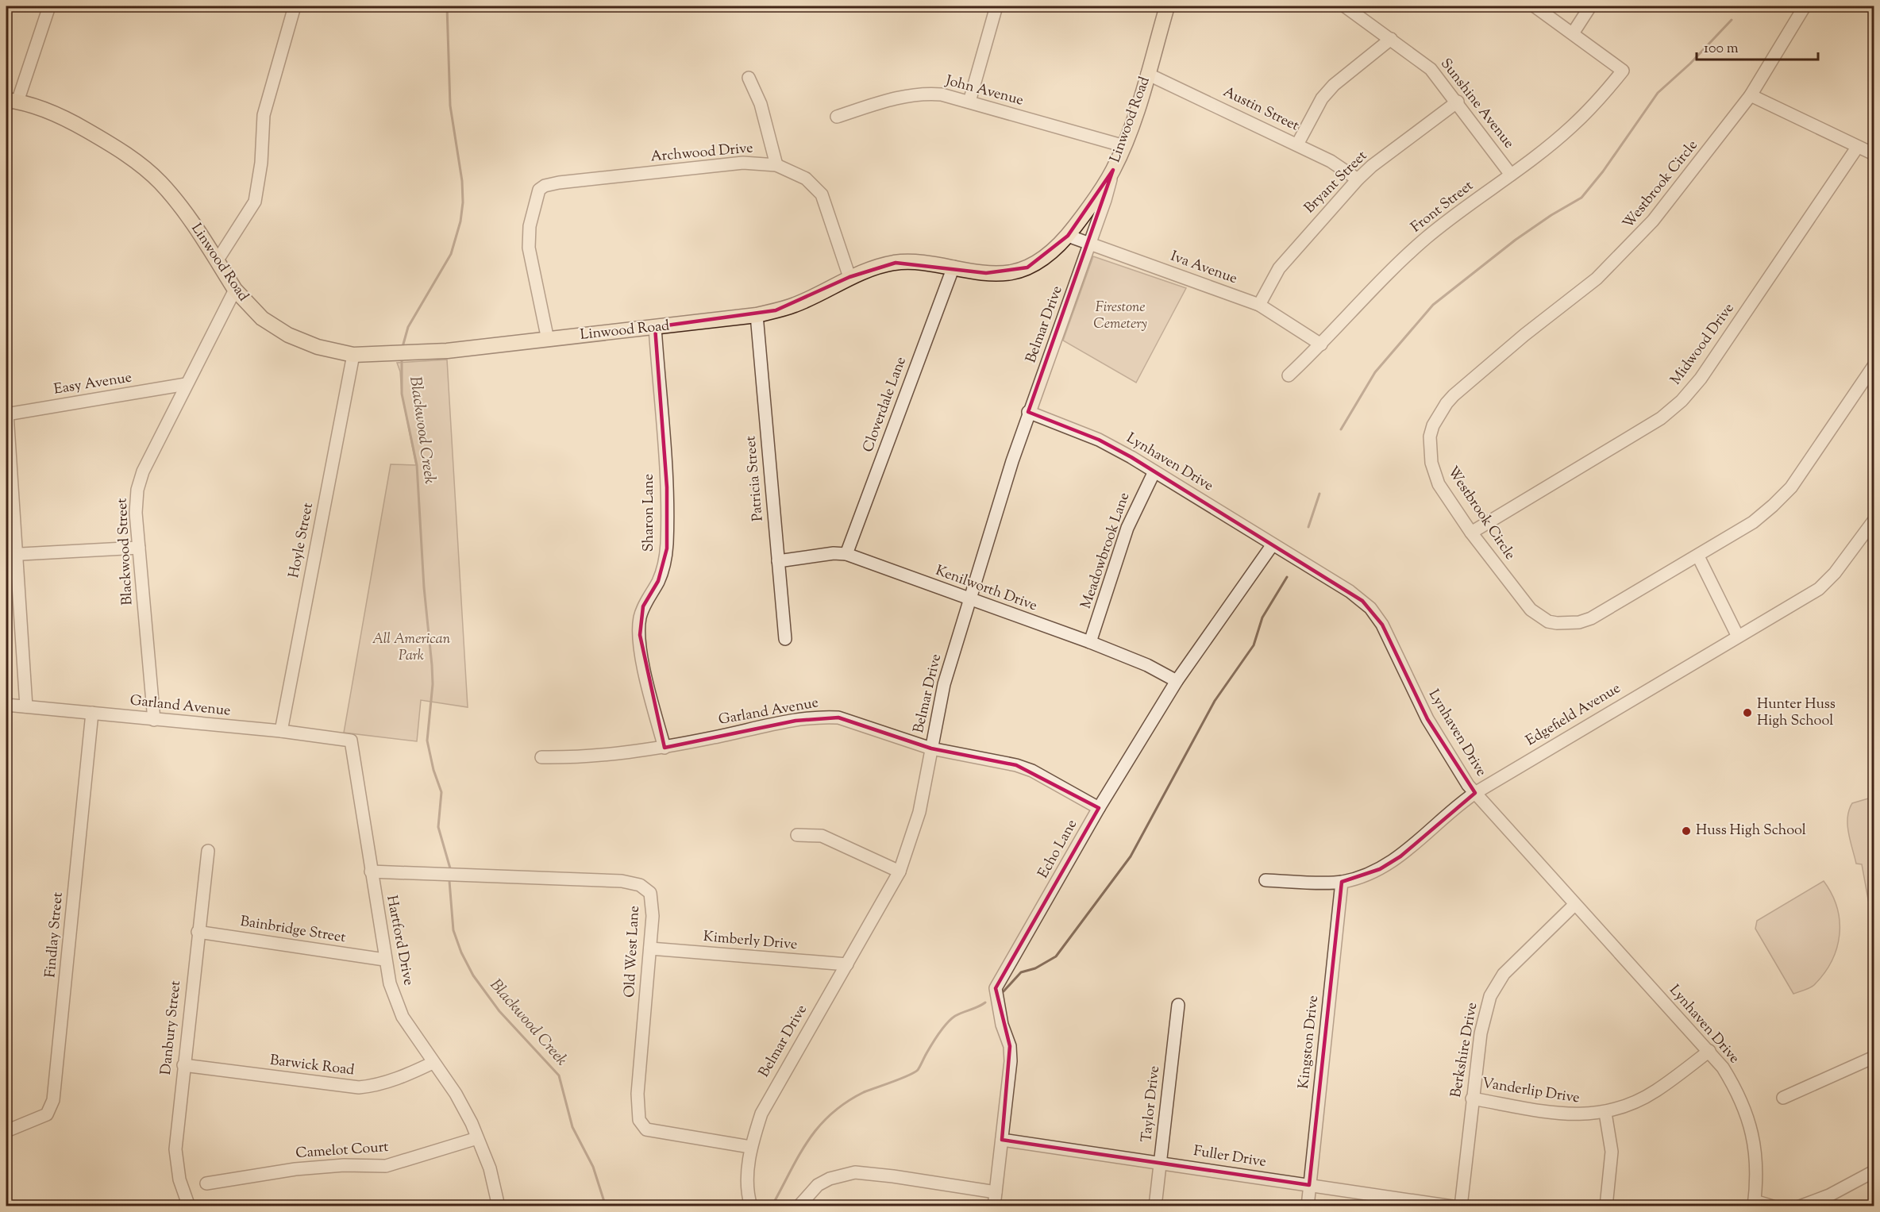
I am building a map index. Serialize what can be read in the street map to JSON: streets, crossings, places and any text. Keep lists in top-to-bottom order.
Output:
{
  "streets": {
    "main road": ["Linwood Road"],
    "street": [
      "John Avenue",
      "Sunshine Avenue",
      "Austin Street",
      "Archwood Drive",
      "Bryant Street",
      "Westbrook Circle",
      "Front Street",
      "Iva Avenue",
      "Belmar Drive",
      "Midwood Drive",
      "Easy Avenue",
      "Cloverdale Lane",
      "Lynhaven Drive",
      "Patricia Street",
      "Sharon Lane",
      "Hoyle Street",
      "Meadowbrook Lane",
      "Blackwood Street",
      "Kenilworth Drive",
      "Garland Avenue",
      "Edgefield Avenue",
      "Echo Lane",
      "Bainbridge Street",
      "Findlay Street",
      "Hartford Drive",
      "Kimberly Drive",
      "Old West Lane",
      "Danbury Street",
      "Kingston Drive",
      "Berkshire Drive",
      "Barwick Road",
      "Vanderlip Drive",
      "Taylor Drive",
      "Camelot Court",
      "Fuller Drive"
    ]
  },
  "crossings": [
    ["John Avenue", "Linwood Road"],
    ["Sunshine Avenue", "Bryant Street"],
    ["Sunshine Avenue", "Front Street"],
    ["Austin Street", "Linwood Road"],
    ["Austin Street", "Bryant Street"],
    ["Linwood Road", "Archwood Drive"],
    ["Linwood Road", "Iva Avenue"],
    ["Linwood Road", "Belmar Drive"],
    ["Linwood Road", "Cloverdale Lane"],
    ["Linwood Road", "Patricia Street"],
    ["Linwood Road", "Sharon Lane"],
    ["Linwood Road", "Hoyle Street"],
    ["Linwood Road", "Blackwood Street"],
    ["Bryant Street", "Iva Avenue"],
    ["Westbrook Circle", "Midwood Drive"],
    ["Front Street", "Iva Avenue"],
    ["Iva Avenue", "Belmar Drive"],
    ["Belmar Drive", "Lynhaven Drive"],
    ["Belmar Drive", "Kenilworth Drive"],
    ["Belmar Drive", "Garland Avenue"],
    ["Belmar Drive", "Kimberly Drive"],
    ["Belmar Drive", "Old West Lane"],
    ["Easy Avenue", "Blackwood Street"],
    ["Cloverdale Lane", "Kenilworth Drive"],
    ["Lynhaven Drive", "Meadowbrook Lane"],
    ["Lynhaven Drive", "Edgefield Avenue"],
    ["Lynhaven Drive", "Echo Lane"],
    ["Lynhaven Drive", "Berkshire Drive"],
    ["Lynhaven Drive", "Vanderlip Drive"],
    ["Patricia Street", "Kenilworth Drive"],
    ["Sharon Lane", "Garland Avenue"],
    ["Hoyle Street", "Garland Avenue"],
    ["Meadowbrook Lane", "Kenilworth Drive"],
    ["Blackwood Street", "Garland Avenue"],
    ["Kenilworth Drive", "Echo Lane"],
    ["Garland Avenue", "Echo Lane"],
    ["Garland Avenue", "Findlay Street"],
    ["Garland Avenue", "Hartford Drive"],
    ["Edgefield Avenue", "Kingston Drive"],
    ["Echo Lane", "Fuller Drive"],
    ["Bainbridge Street", "Hartford Drive"],
    ["Bainbridge Street", "Danbury Street"],
    ["Hartford Drive", "Old West Lane"],
    ["Hartford Drive", "Barwick Road"],
    ["Hartford Drive", "Camelot Court"],
    ["Kimberly Drive", "Old West Lane"],
    ["Danbury Street", "Barwick Road"],
    ["Kingston Drive", "Fuller Drive"],
    ["Berkshire Drive", "Vanderlip Drive"],
    ["Taylor Drive", "Fuller Drive"]
  ],
  "water": ["Blackwood Creek"],
  "parks": ["Firestone Cemetery", "All American Park"],
  "places": ["Hunter Huss High School", "Huss High School"],
  "scale_bar": "100 m"
}
